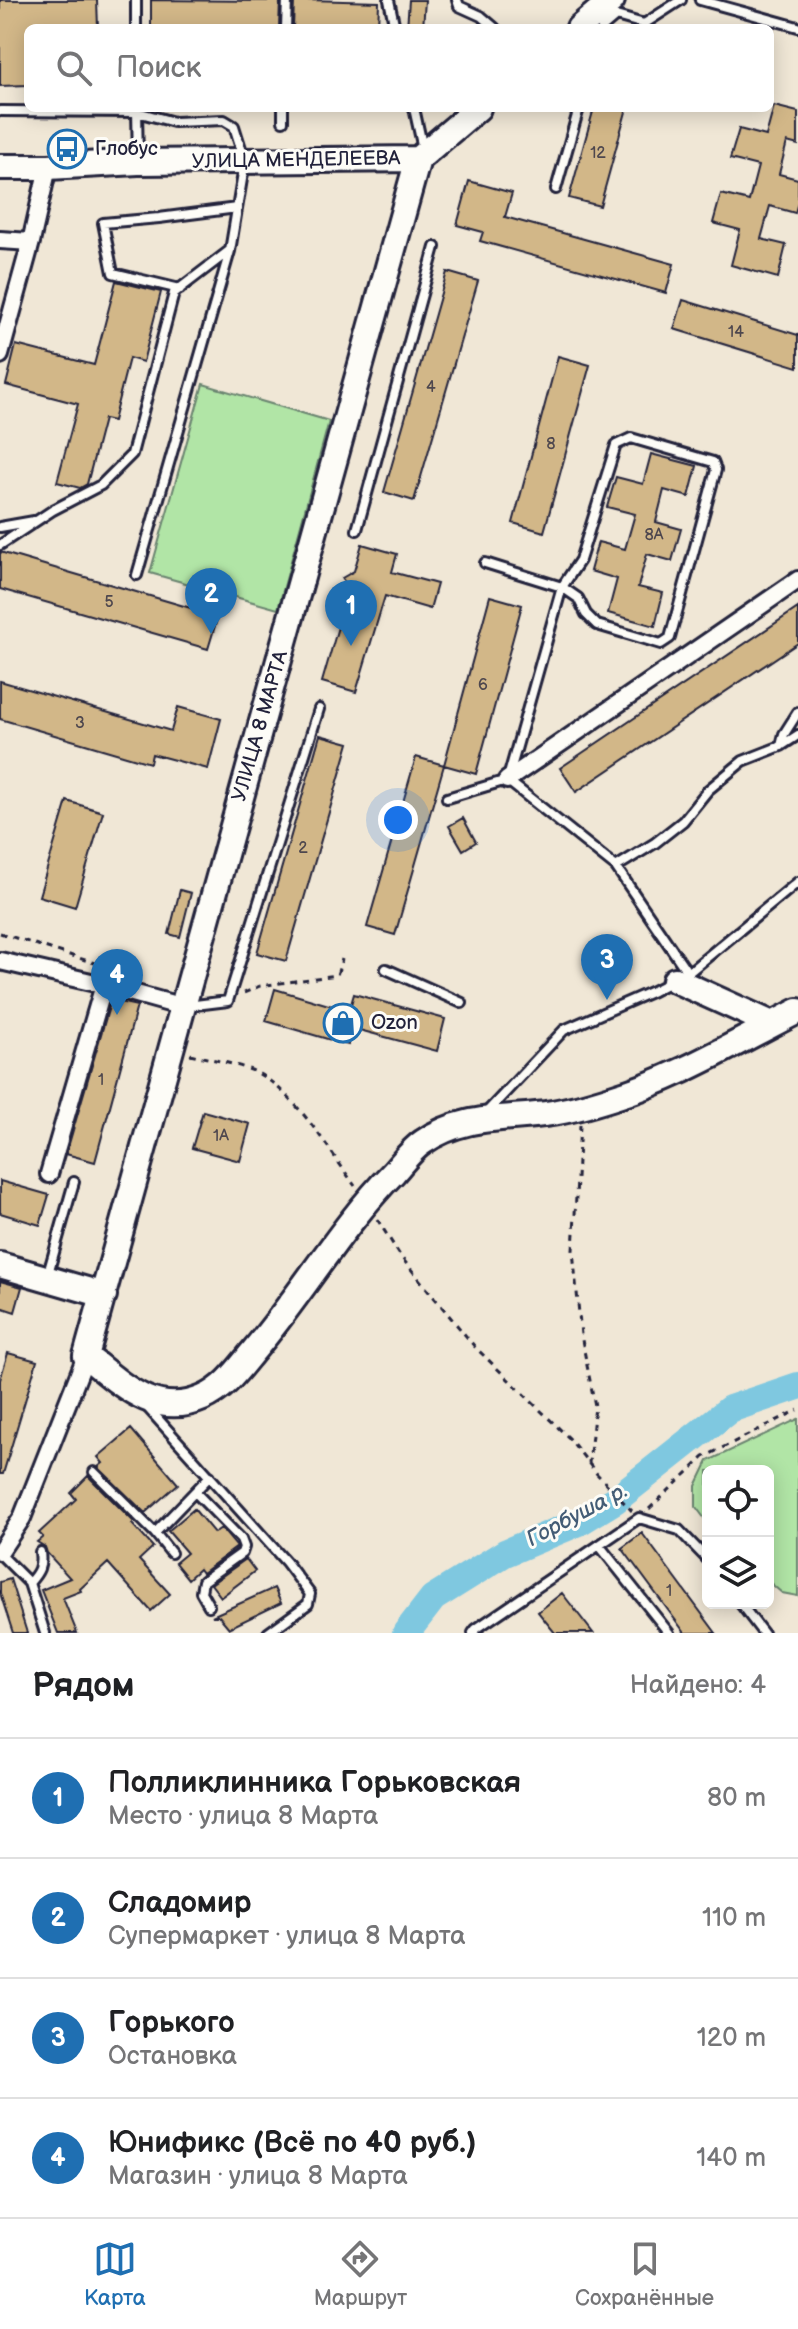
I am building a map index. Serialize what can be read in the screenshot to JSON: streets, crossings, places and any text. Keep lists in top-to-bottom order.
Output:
{
  "streets": {
    "street": ["УЛИЦА МЕНДЕЛЕЕВА", "УЛИЦА 8 МАРТА"]
  },
  "crossings": [
    ["УЛИЦА МЕНДЕЛЕЕВА", "УЛИЦА 8 МАРТА"]
  ],
  "water": ["Горбуша р."],
  "places": {
    "bus stop": ["Глобус"],
    "shop": ["Ozon"]
  },
  "house_numbers": [
    "12",
    "14",
    "4",
    "8",
    "8А",
    "5",
    "6",
    "3",
    "2",
    "1",
    "1А",
    "1"
  ],
  "page": {
    "search": "Поиск",
    "pins": [
      "2",
      "1",
      "3",
      "4"
    ],
    "heading": ["Рядом", "Найдено: 4"],
    "list": [
      {
        "mark": "1",
        "name": "Полликлинника Горьковская",
        "note": "Место · улица 8 Марта",
        "value": "80 m"
      },
      {
        "mark": "2",
        "name": "Сладомир",
        "note": "Супермаркет · улица 8 Марта",
        "value": "110 m"
      },
      {
        "mark": "3",
        "name": "Горького",
        "note": "Остановка",
        "value": "120 m"
      },
      {
        "mark": "4",
        "name": "Юнификс (Всё по 40 руб.)",
        "note": "Магазин · улица 8 Марта",
        "value": "140 m"
      }
    ],
    "nav": ["Карта", "Маршрут", "Сохранённые"]
  }
}
